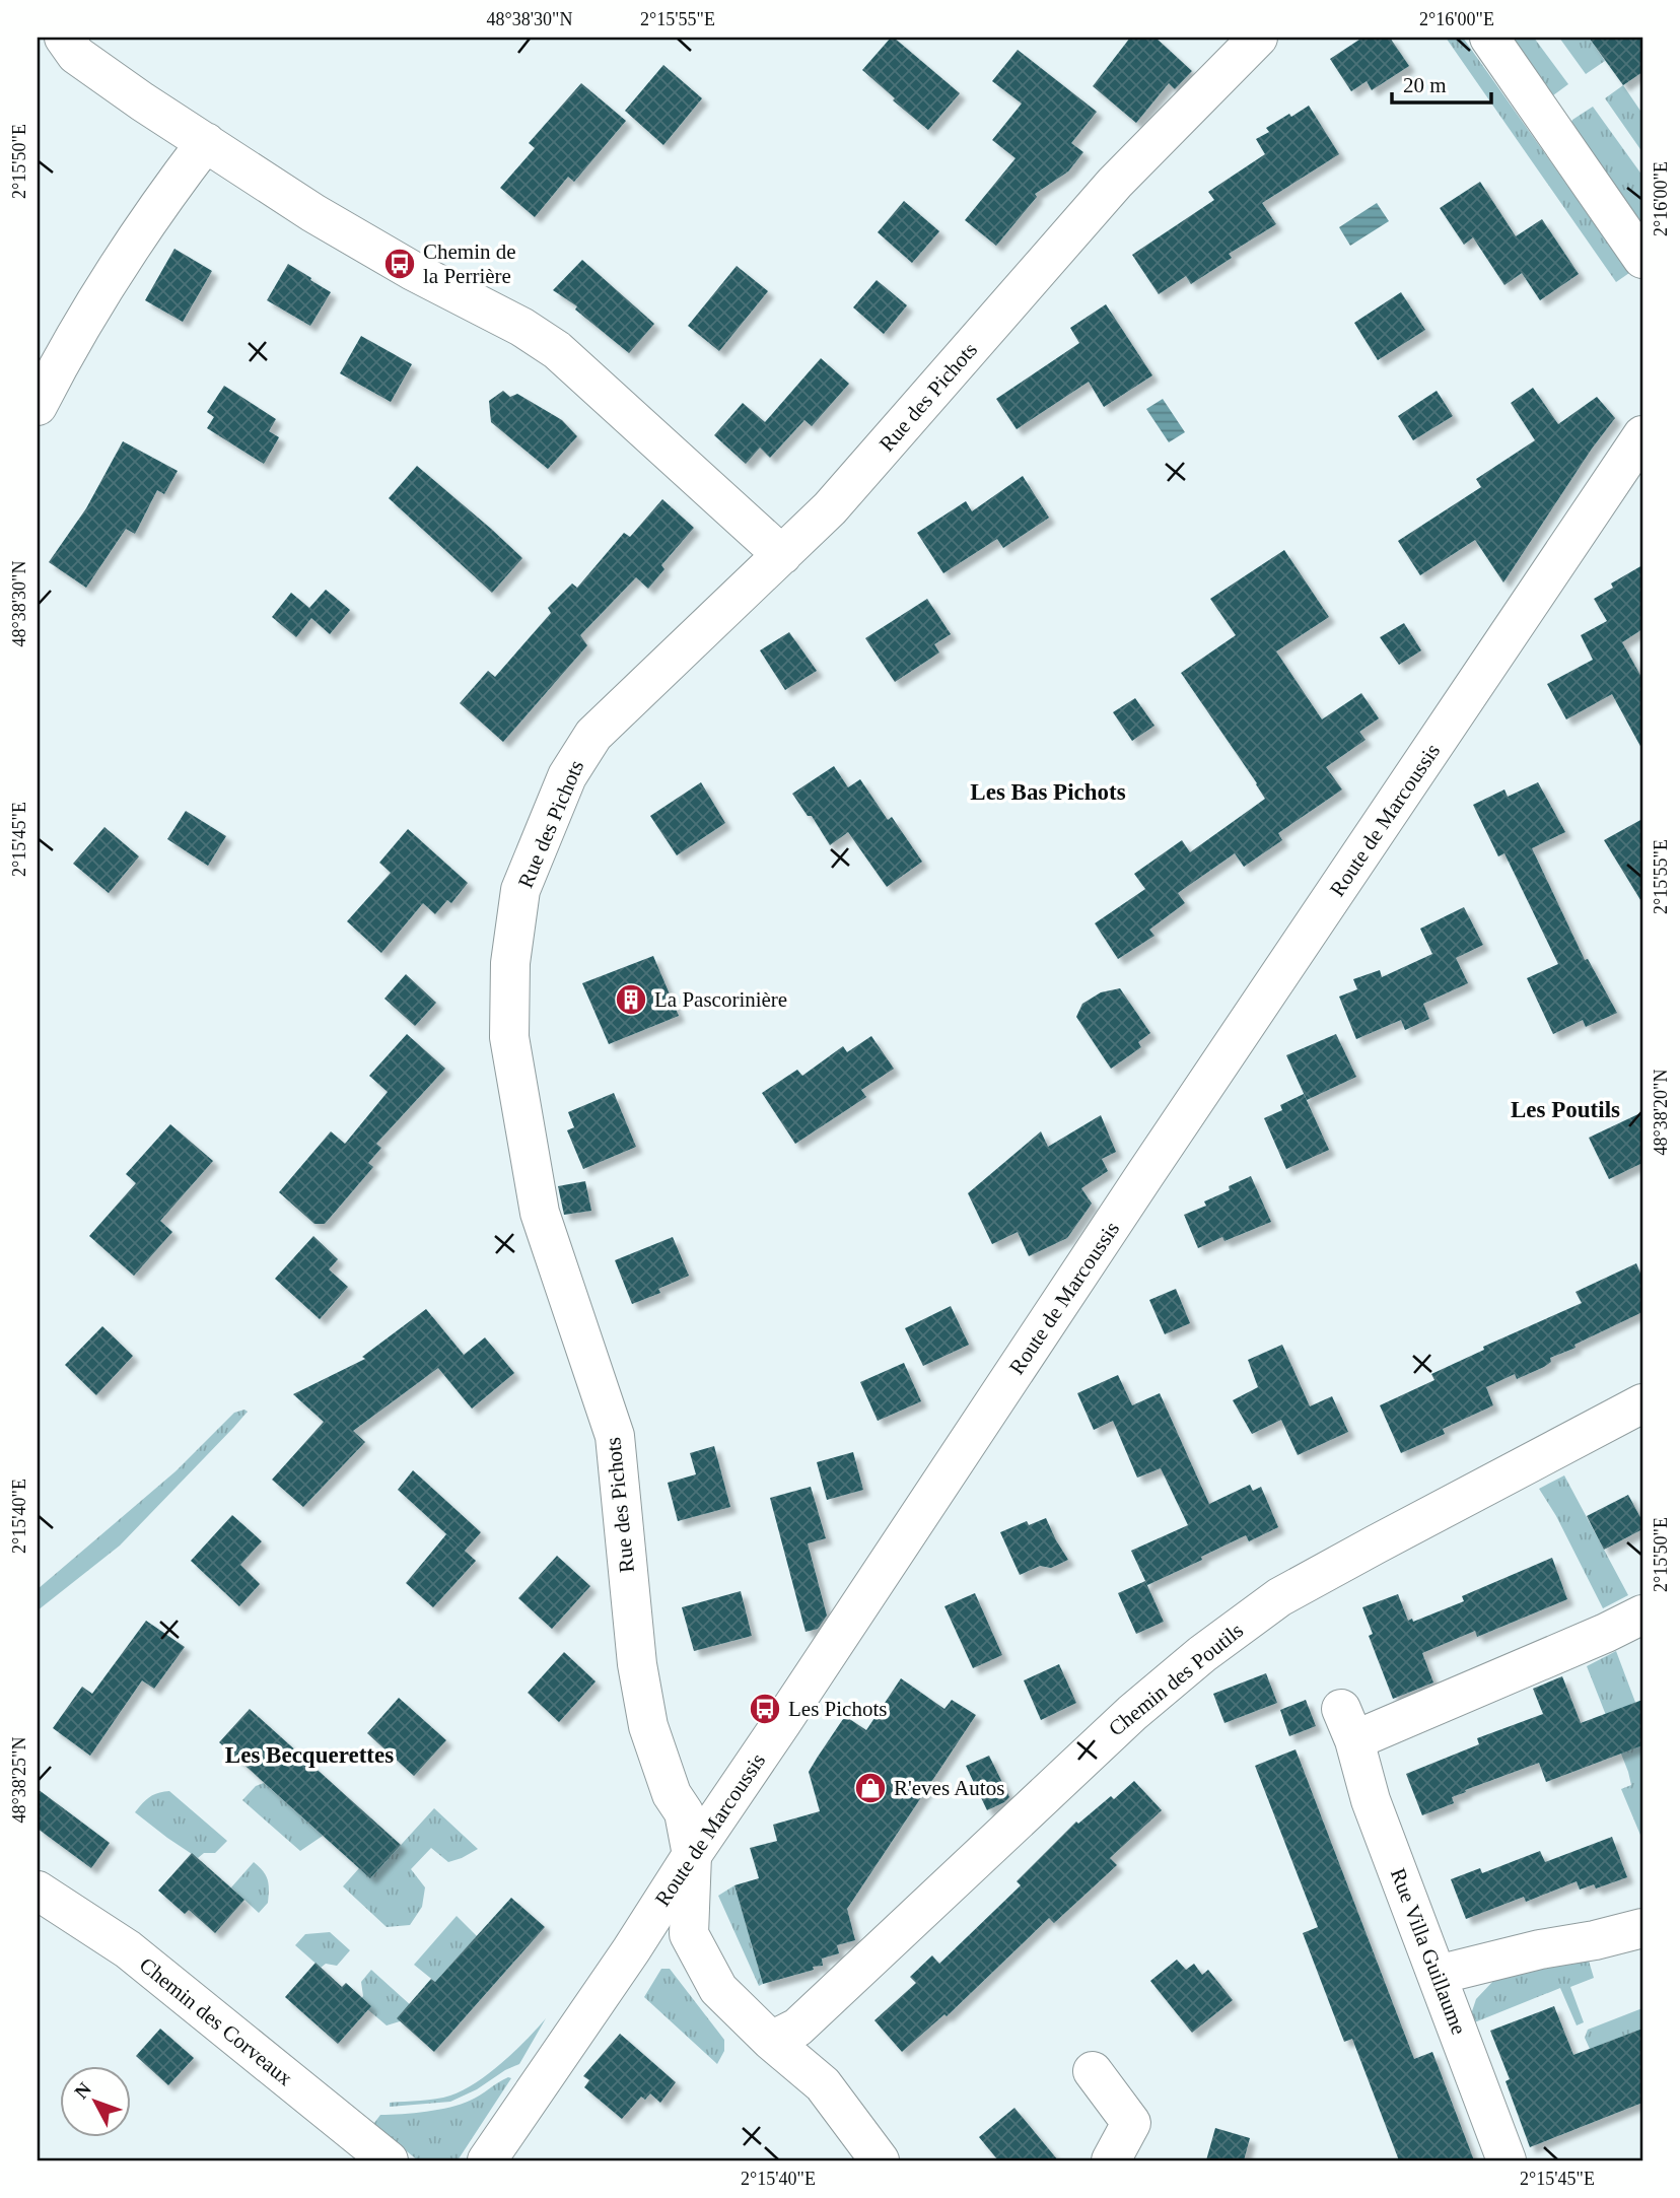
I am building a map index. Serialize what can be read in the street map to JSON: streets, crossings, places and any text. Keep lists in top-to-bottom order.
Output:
{
  "streets": {
    "street": [
      "Rue des Pichots",
      "Route de Marcoussis",
      "Chemin des Poutils",
      "Rue Villa Guillaume",
      "Chemin des Corveaux"
    ]
  },
  "crossings": [
    ["Rue des Pichots", "Route de Marcoussis"],
    ["Rue des Pichots", "Chemin des Poutils"]
  ],
  "districts": ["Les Bas Pichots", "Les Poutils", "Les Becquerettes"],
  "places": {
    "bus stop": ["Chemin de la Perrière", "Les Pichots"],
    "building": ["La Pascorinière"],
    "shop": ["R'eves Autos"]
  },
  "scale_bar": "20 m",
  "north": "top left",
  "coordinates": [
    "48°38'30\"N",
    "2°15'55\"E",
    "2°16'00\"E",
    "2°15'50\"E",
    "2°15'45\"E",
    "48°38'20\"N",
    "2°15'40\"E",
    "48°38'25\"N"
  ]
}
